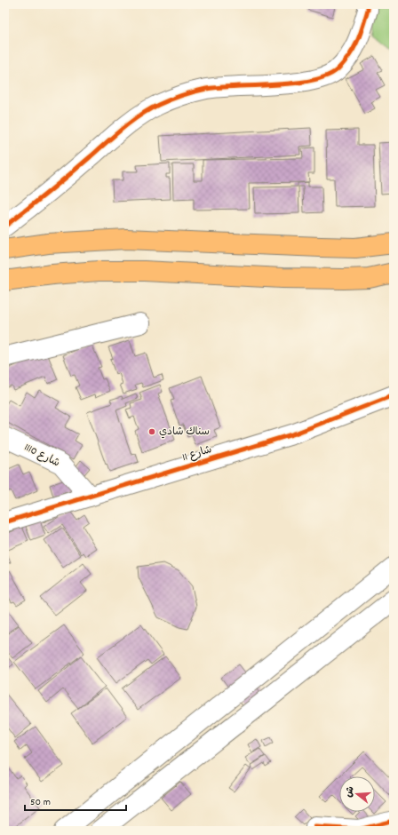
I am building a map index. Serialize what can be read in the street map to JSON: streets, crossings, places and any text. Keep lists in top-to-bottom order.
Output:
{
  "streets": {
    "street": ["شارع 11", "شارع 1110"]
  },
  "crossings": [
    ["شارع 11", "شارع 1110"]
  ],
  "places": ["سناك شادي"],
  "scale_bar": "50 m",
  "north": "left"
}
